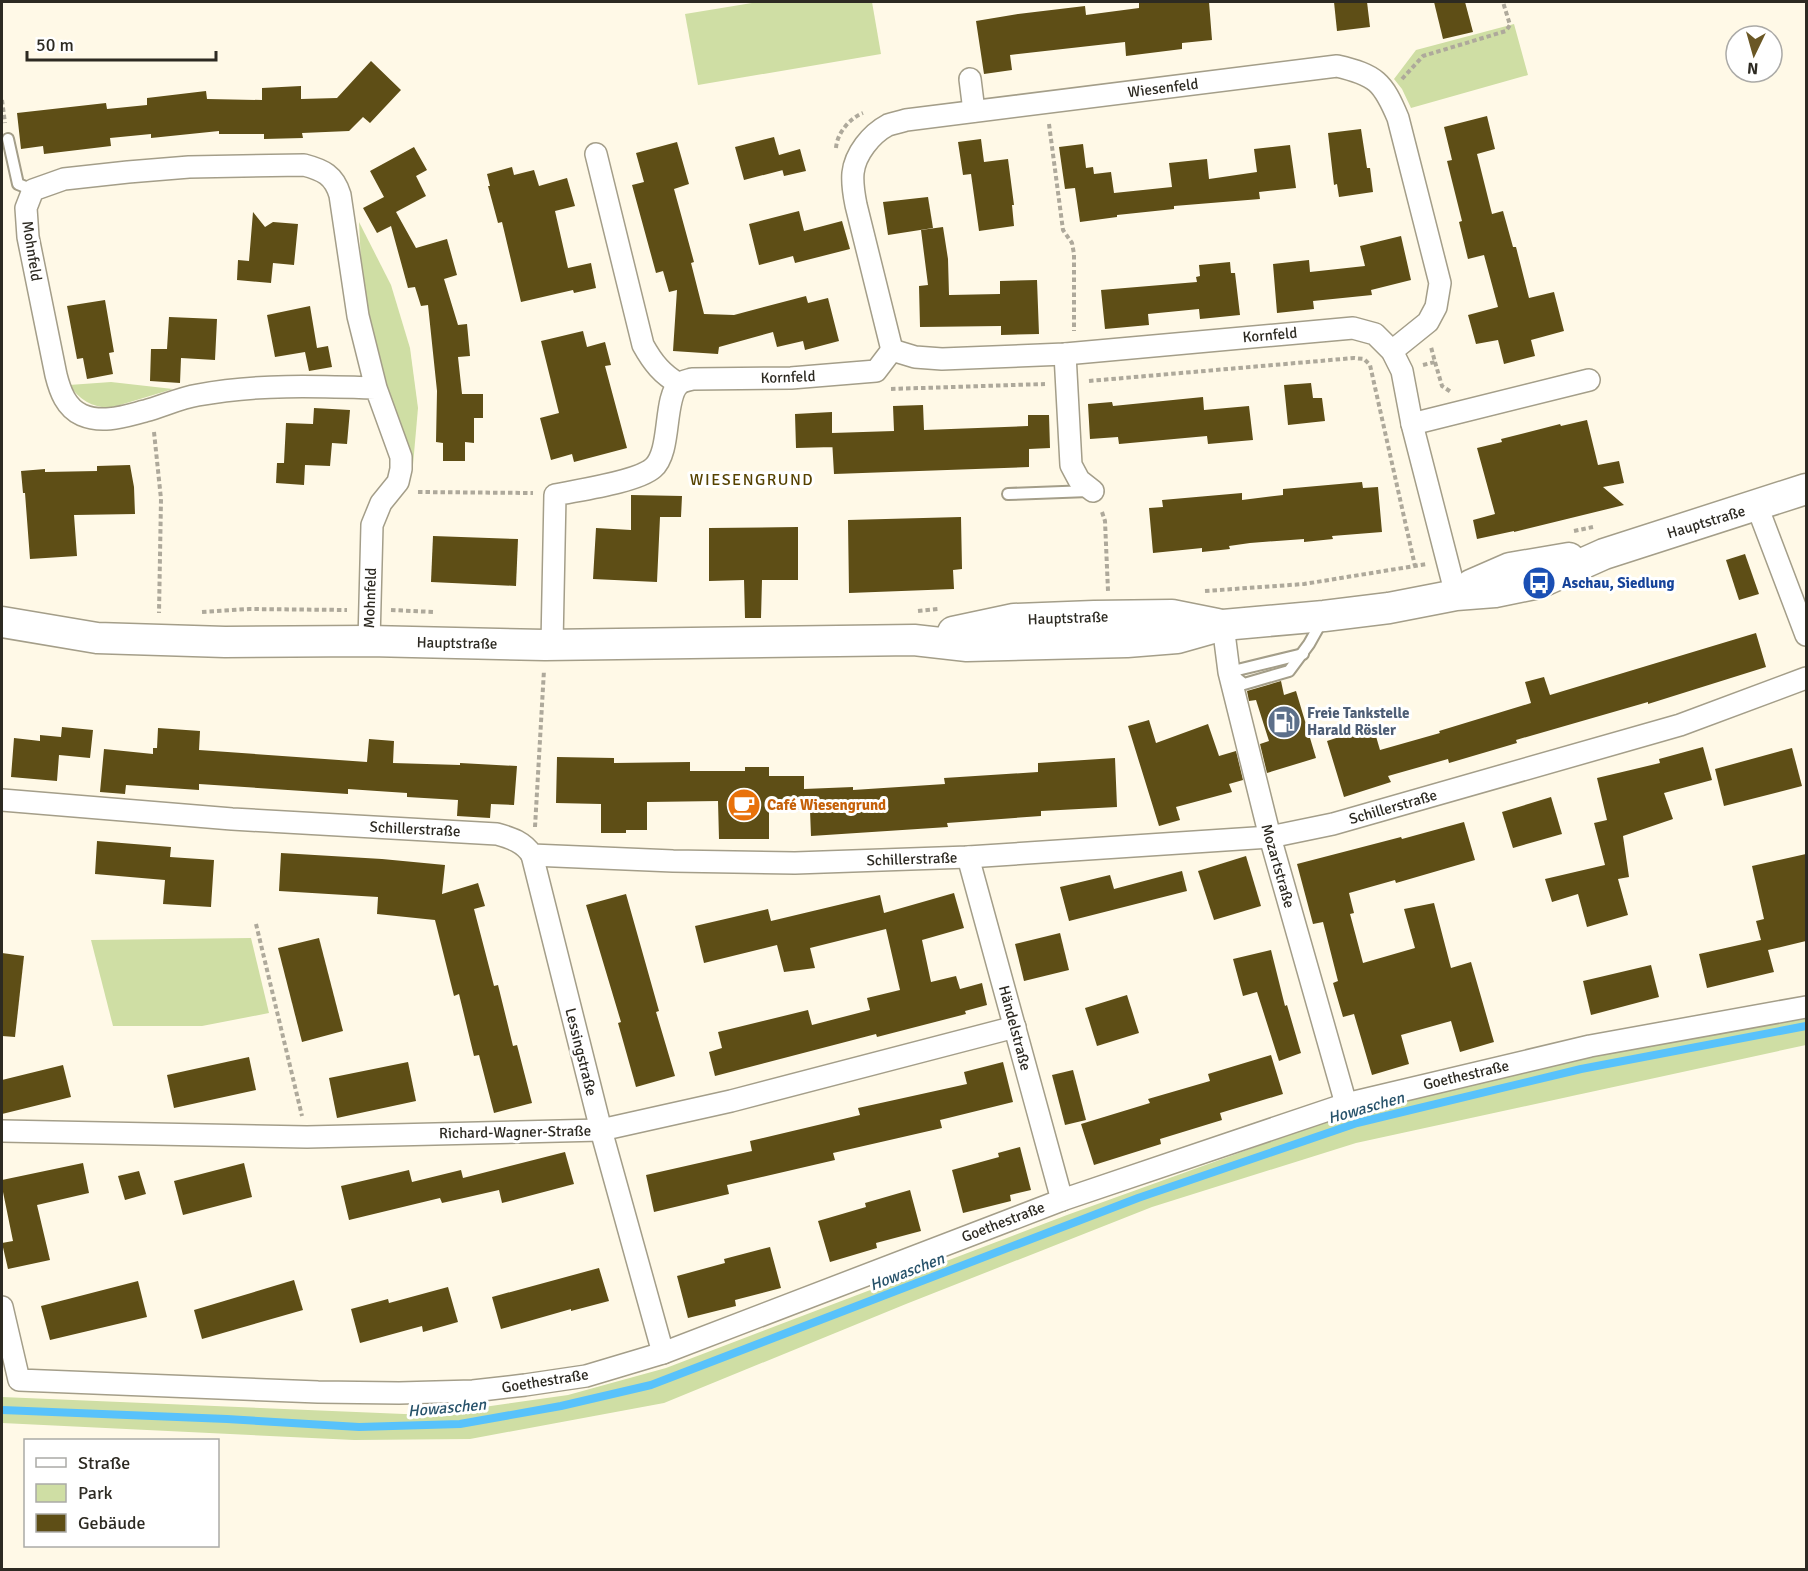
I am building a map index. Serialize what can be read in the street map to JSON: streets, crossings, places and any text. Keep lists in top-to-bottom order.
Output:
{
  "streets": {
    "main road": ["Hauptstraße"],
    "street": [
      "Wiesenfeld",
      "Mohnfeld",
      "Kornfeld",
      "Schillerstraße",
      "Mozartstraße",
      "Händelstraße",
      "Lessingstraße",
      "Goethestraße",
      "Richard-Wagner-Straße"
    ]
  },
  "crossings": [
    ["Wiesenfeld", "Kornfeld"],
    ["Mohnfeld", "Hauptstraße"],
    ["Kornfeld", "Hauptstraße"],
    ["Hauptstraße", "Mozartstraße"],
    ["Schillerstraße", "Mozartstraße"],
    ["Schillerstraße", "Händelstraße"],
    ["Schillerstraße", "Lessingstraße"],
    ["Mozartstraße", "Goethestraße"],
    ["Händelstraße", "Goethestraße"],
    ["Händelstraße", "Richard-Wagner-Straße"],
    ["Lessingstraße", "Goethestraße"],
    ["Lessingstraße", "Richard-Wagner-Straße"]
  ],
  "districts": ["WIESENGRUND"],
  "water": ["Howaschen"],
  "places": {
    "bus stop": ["Aschau, Siedlung"],
    "fuel station": ["Freie Tankstelle Harald Rösler"],
    "cafe": ["Café Wiesengrund"]
  },
  "legend": ["Straße", "Park", "Gebäude"],
  "scale_bar": "50 m",
  "north": "bottom"
}
